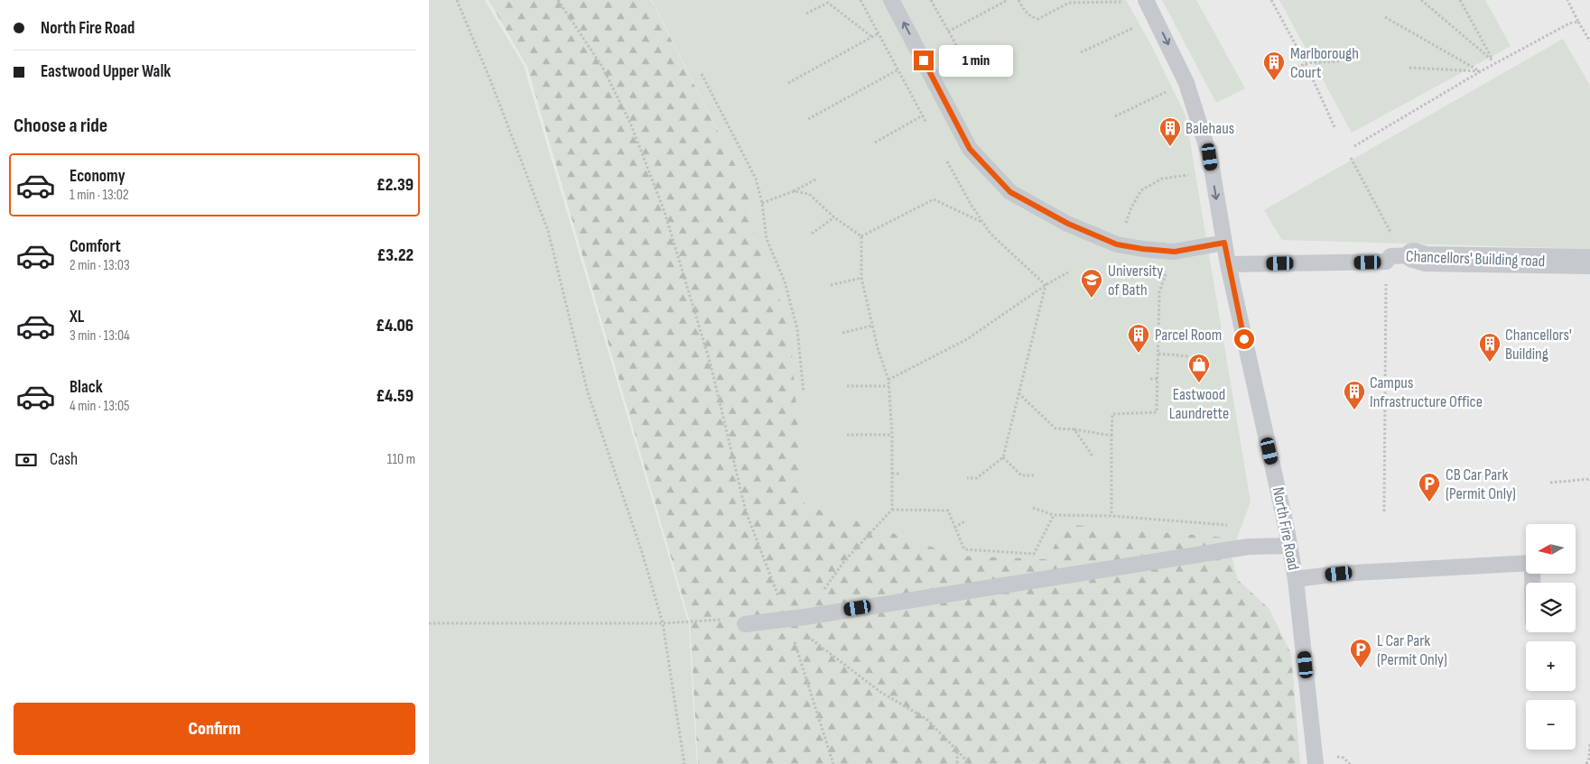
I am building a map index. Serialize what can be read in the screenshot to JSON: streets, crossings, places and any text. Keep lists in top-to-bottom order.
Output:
{
  "streets": {
    "street": ["Chancellors' Building road"],
    "lane": ["North Fire Road"]
  },
  "crossings": [
    ["Chancellors' Building road", "North Fire Road"]
  ],
  "places": {
    "building": [
      "Marlborough Court",
      "Balehaus",
      "Parcel Room",
      "Chancellors' Building",
      "Campus Infrastructure Office"
    ],
    "school or university": ["University of Bath"],
    "shop": ["Eastwood Laundrette"],
    "parking": ["CB Car Park (Permit Only)", "L Car Park (Permit Only)"]
  },
  "north": "left",
  "page": {
    "banner": ["North Fire Road", "Eastwood Upper Walk"],
    "bubble": "1 min",
    "heading": "Choose a ride",
    "list": [
      {
        "name": "Economy",
        "note": "1 min · 13:02",
        "value": "£2.39"
      },
      {
        "name": "Comfort",
        "note": "2 min · 13:03",
        "value": "£3.22"
      },
      {
        "name": "XL",
        "note": "3 min · 13:04",
        "value": "£4.06"
      },
      {
        "name": "Black",
        "note": "4 min · 13:05",
        "value": "£4.59"
      }
    ],
    "pay": ["Cash", "110 m"],
    "map_buttons": ["+", "−"],
    "buttons": "Confirm"
  }
}
